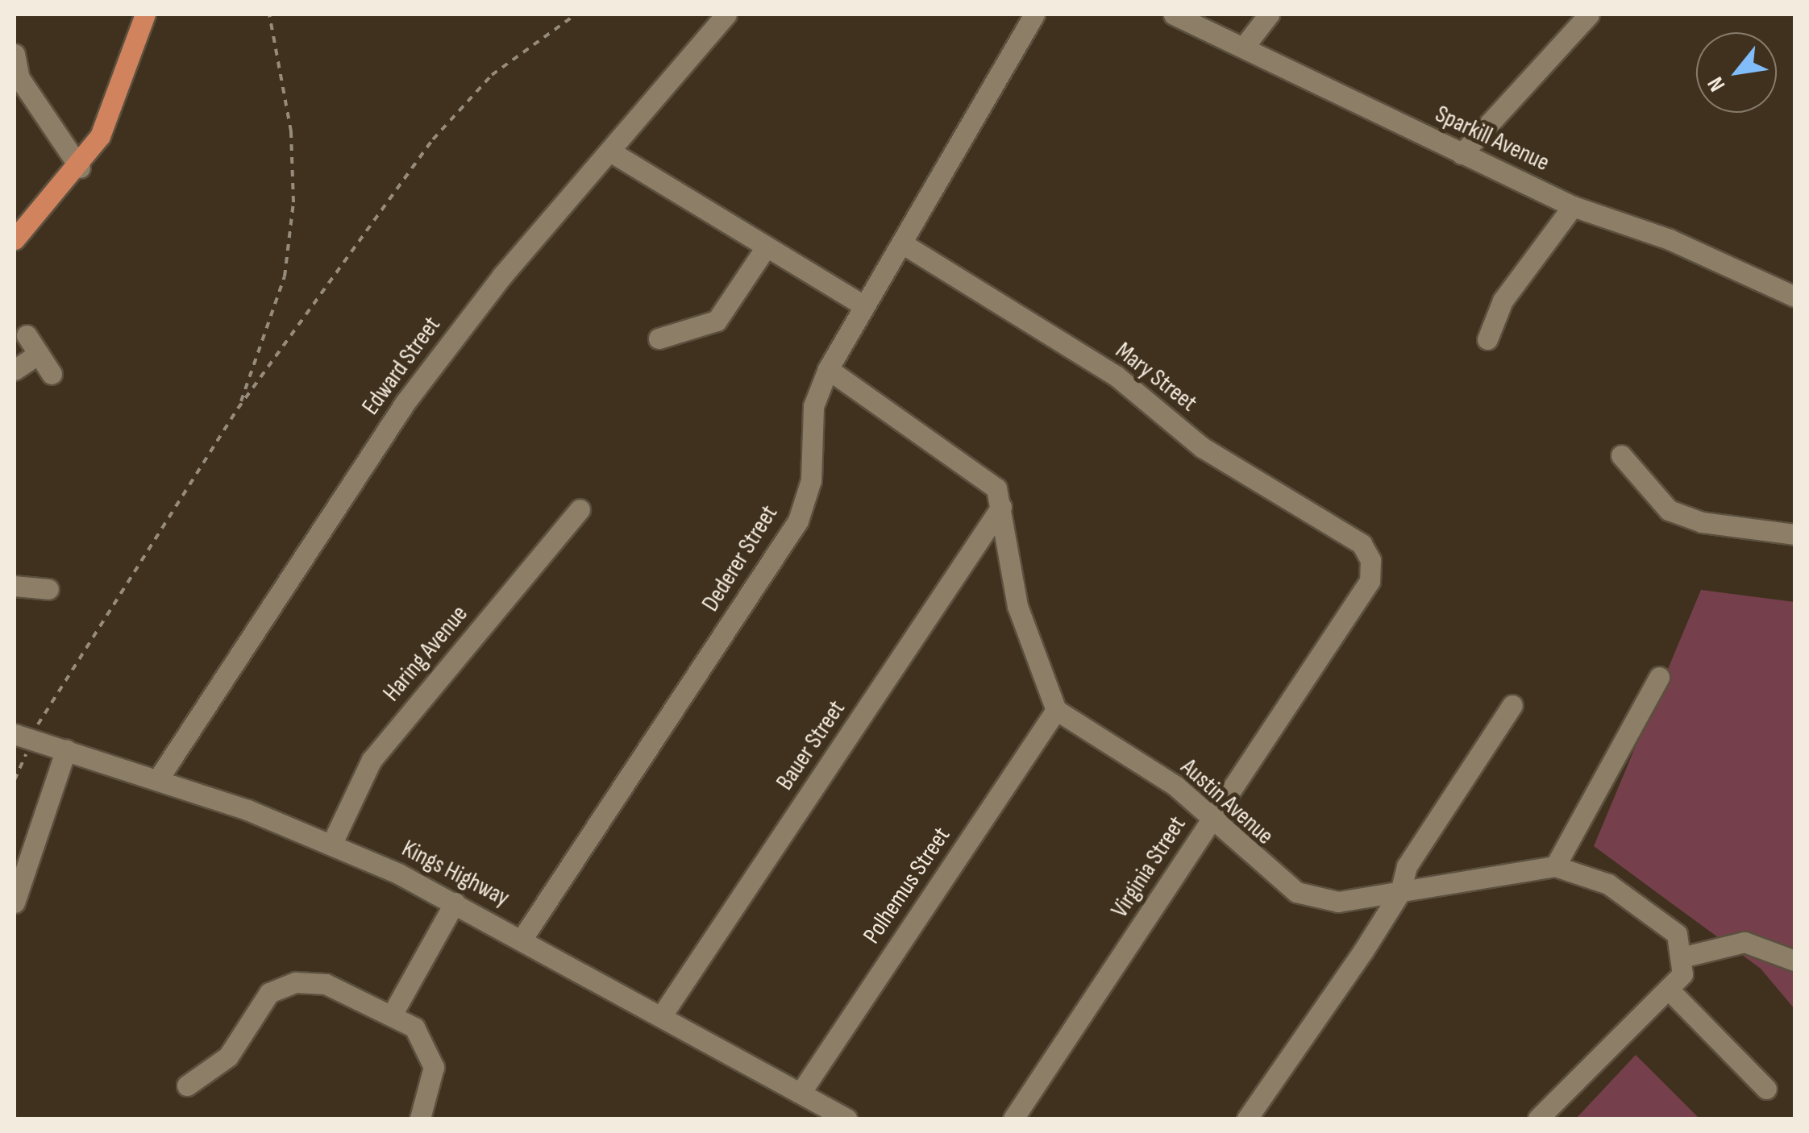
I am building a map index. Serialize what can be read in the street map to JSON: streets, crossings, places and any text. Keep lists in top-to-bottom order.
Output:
{
  "streets": {
    "street": [
      "Sparkill Avenue",
      "Edward Street",
      "Mary Street",
      "Dederer Street",
      "Haring Avenue",
      "Bauer Street",
      "Austin Avenue",
      "Virginia Street",
      "Kings Highway",
      "Polhemus Street"
    ]
  },
  "crossings": [
    ["Edward Street", "Kings Highway"],
    ["Mary Street", "Dederer Street"],
    ["Mary Street", "Virginia Street"],
    ["Dederer Street", "Kings Highway"],
    ["Haring Avenue", "Kings Highway"],
    ["Bauer Street", "Kings Highway"],
    ["Austin Avenue", "Virginia Street"],
    ["Austin Avenue", "Polhemus Street"],
    ["Kings Highway", "Polhemus Street"]
  ],
  "north": "bottom left"
}
